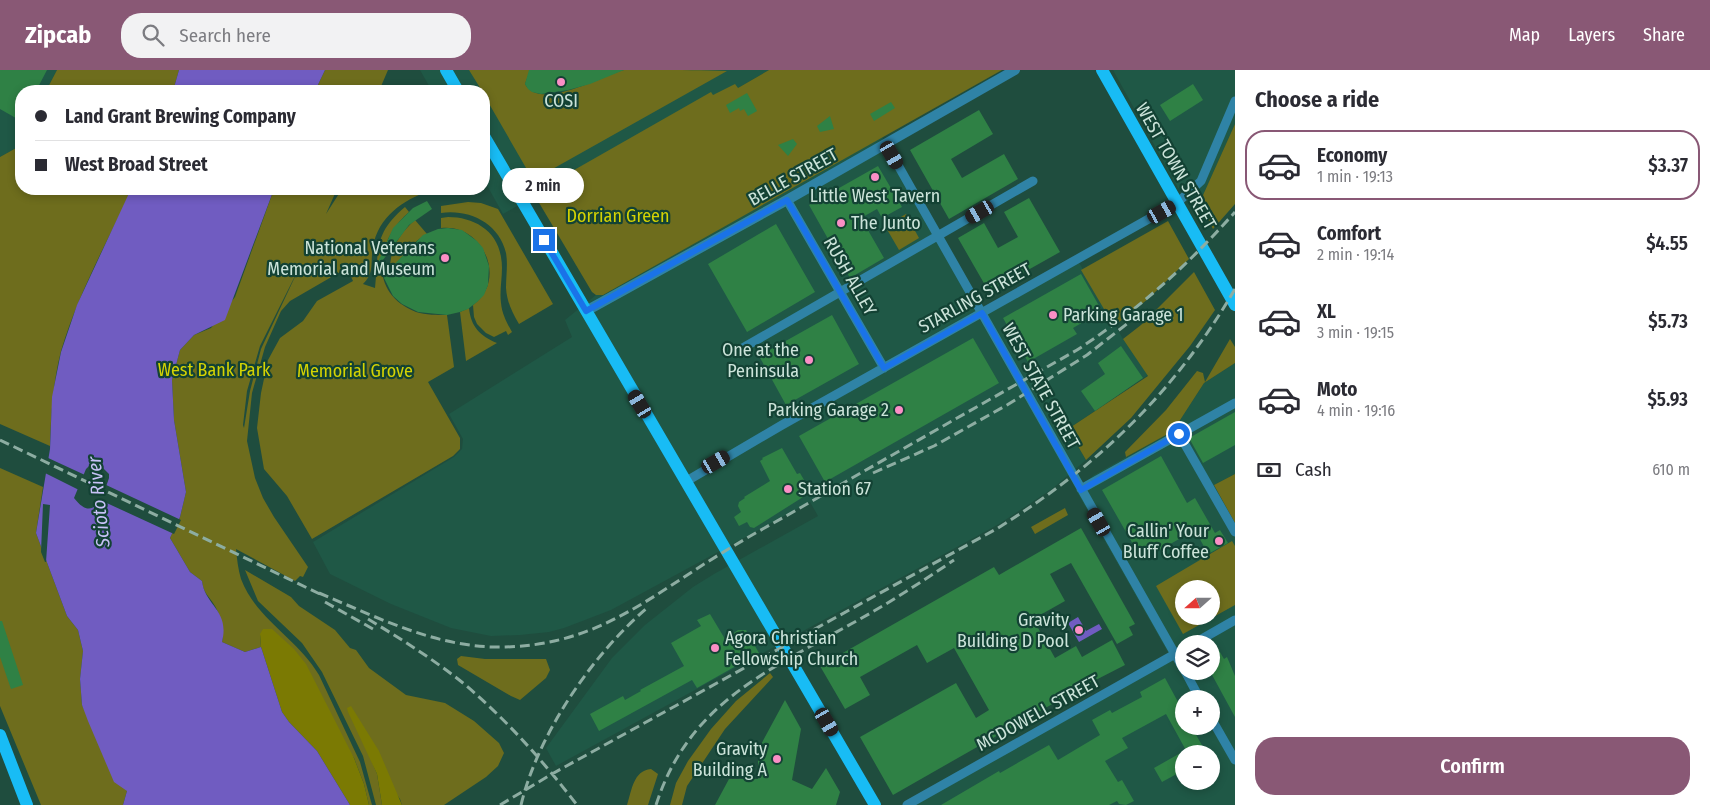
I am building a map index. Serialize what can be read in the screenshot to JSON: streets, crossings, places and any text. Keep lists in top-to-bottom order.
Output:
{
  "streets": {
    "main road": ["WEST TOWN STREET"],
    "street": [
      "BELLE STREET",
      "RUSH ALLEY",
      "STARLING STREET",
      "WEST STATE STREET",
      "MCDOWELL STREET"
    ]
  },
  "crossings": [
    ["WEST TOWN STREET", "STARLING STREET"],
    ["BELLE STREET", "RUSH ALLEY"],
    ["BELLE STREET", "WEST STATE STREET"],
    ["RUSH ALLEY", "STARLING STREET"],
    ["STARLING STREET", "WEST STATE STREET"],
    ["WEST STATE STREET", "MCDOWELL STREET"]
  ],
  "water": ["Scioto River"],
  "parks": ["Dorrian Green", "West Bank Park", "Memorial Grove"],
  "places": [
    "COSI",
    "Little West Tavern",
    "The Junto",
    "National Veterans Memorial and Museum",
    "Parking Garage 1",
    "One at the Peninsula",
    "Parking Garage 2",
    "Station 67",
    "Callin' Your Bluff Coffee",
    "Gravity Building D Pool",
    "Agora Christian Fellowship Church",
    "Gravity Building A"
  ],
  "north": "left",
  "page": {
    "header": "Zipcab",
    "search": "Search here",
    "nav": ["Map", "Layers", "Share"],
    "heading": "Choose a ride",
    "banner": ["Land Grant Brewing Company", "West Broad Street"],
    "list": [
      {
        "name": "Economy",
        "note": "1 min · 19:13",
        "value": "$3.37"
      },
      {
        "name": "Comfort",
        "note": "2 min · 19:14",
        "value": "$4.55"
      },
      {
        "name": "XL",
        "note": "3 min · 19:15",
        "value": "$5.73"
      },
      {
        "name": "Moto",
        "note": "4 min · 19:16",
        "value": "$5.93"
      }
    ],
    "bubble": "2 min",
    "pay": ["Cash", "610 m"],
    "map_buttons": ["+", "−"],
    "buttons": "Confirm"
  }
}
